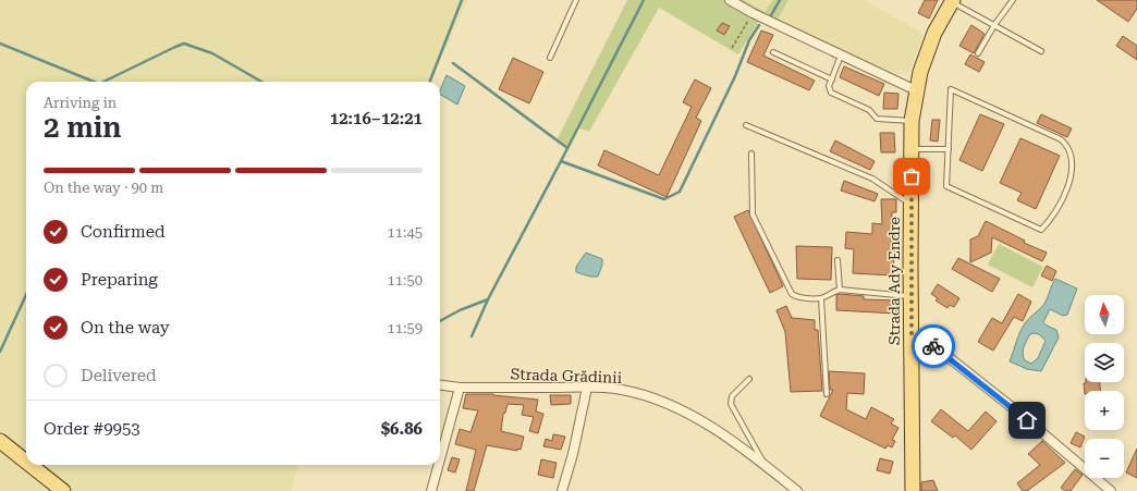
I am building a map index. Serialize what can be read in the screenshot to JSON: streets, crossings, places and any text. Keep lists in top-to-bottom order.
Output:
{
  "streets": {
    "main road": ["Strada Ady Endre"],
    "street": ["Strada Grădinii"]
  },
  "north": "top",
  "page": {
    "heading": ["2 min", "Arriving in", "12:16–12:21"],
    "panel": ["Order #9953", "$6.86"],
    "bar": "On the way · 90 m",
    "list": [
      ["Confirmed", "11:45"],
      ["Preparing", "11:50"],
      ["On the way", "11:59"],
      "Delivered"
    ],
    "map_buttons": ["+", "−"]
  }
}
